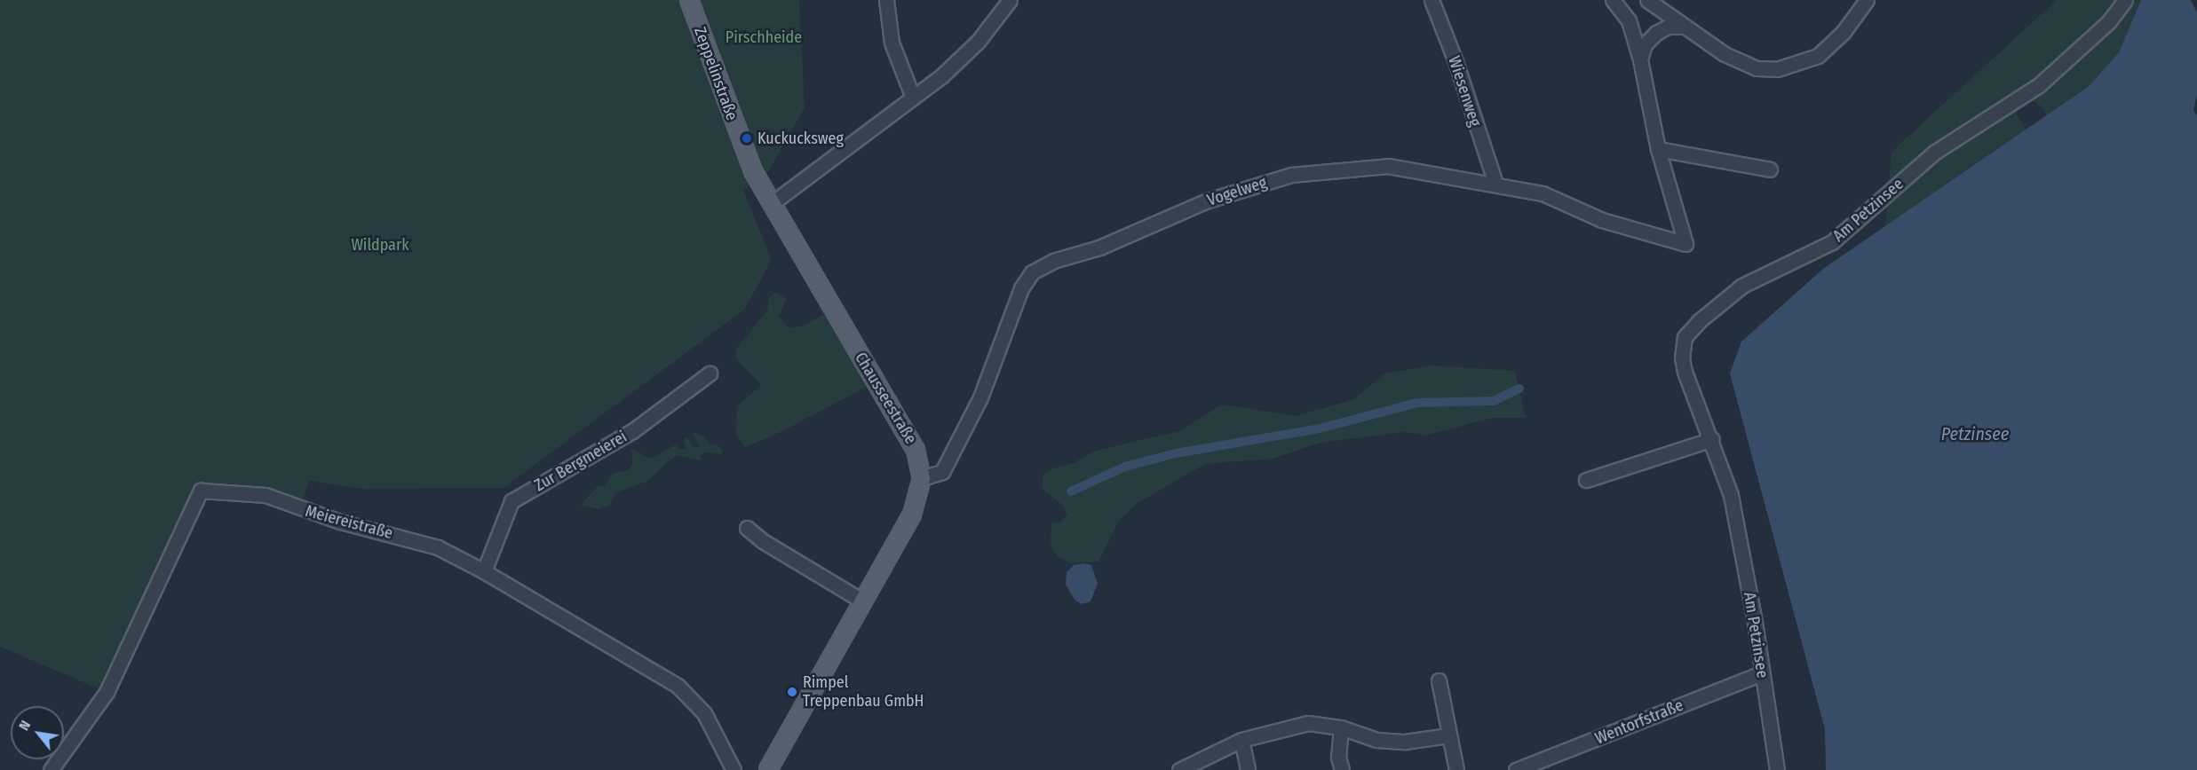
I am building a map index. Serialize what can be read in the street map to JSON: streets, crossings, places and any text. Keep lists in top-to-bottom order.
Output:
{
  "streets": {
    "main road": ["Zeppelinstraße", "Chausseestraße"],
    "street": [
      "Wiesenweg",
      "Vogelweg",
      "Am Petzinsee",
      "Zur Bergmeierei",
      "Meiereistraße",
      "Wentorfstraße"
    ]
  },
  "crossings": [
    ["Zeppelinstraße", "Chausseestraße"],
    ["Wiesenweg", "Vogelweg"],
    ["Vogelweg", "Chausseestraße"],
    ["Am Petzinsee", "Wentorfstraße"],
    ["Zur Bergmeierei", "Meiereistraße"]
  ],
  "water": ["Petzinsee"],
  "parks": ["Pirschheide", "Wildpark"],
  "places": ["Kuckucksweg", "Rimpel Treppenbau GmbH"],
  "north": "top left"
}
